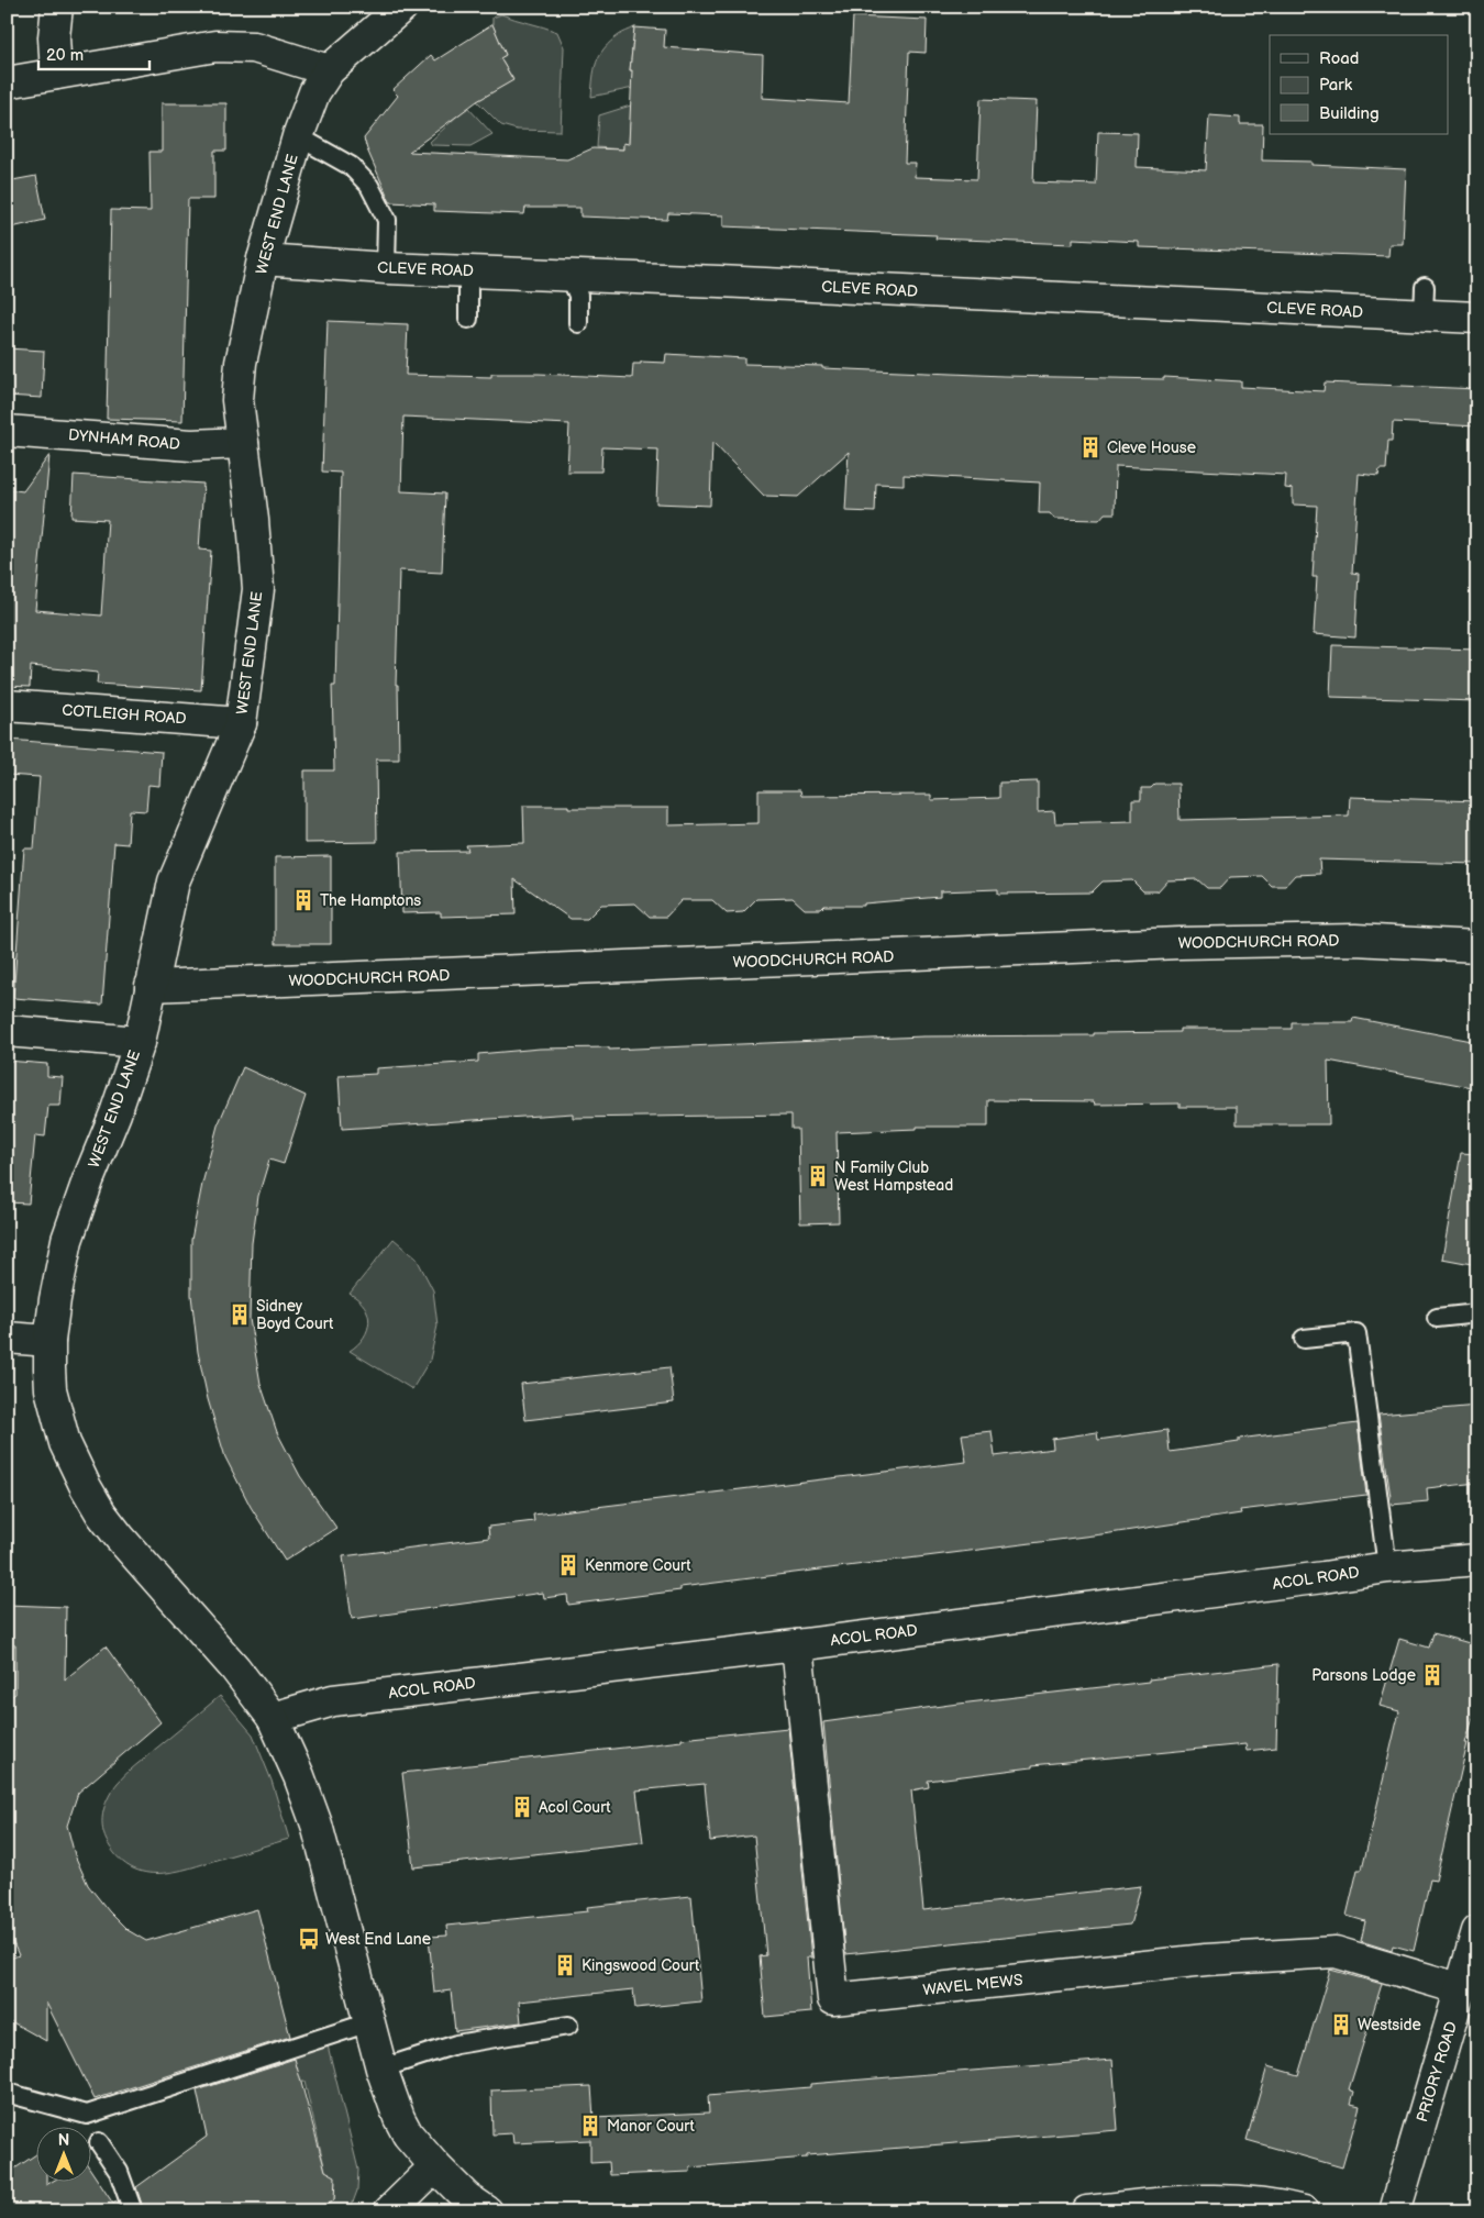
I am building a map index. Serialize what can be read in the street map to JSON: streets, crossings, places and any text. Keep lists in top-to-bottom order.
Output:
{
  "streets": {
    "street": [
      "WEST END LANE",
      "CLEVE ROAD",
      "DYNHAM ROAD",
      "COTLEIGH ROAD",
      "WOODCHURCH ROAD",
      "ACOL ROAD",
      "WAVEL MEWS",
      "PRIORY ROAD"
    ]
  },
  "crossings": [
    ["WEST END LANE", "CLEVE ROAD"],
    ["WEST END LANE", "DYNHAM ROAD"],
    ["WEST END LANE", "COTLEIGH ROAD"],
    ["WEST END LANE", "WOODCHURCH ROAD"],
    ["WEST END LANE", "ACOL ROAD"],
    ["ACOL ROAD", "WAVEL MEWS"],
    ["WAVEL MEWS", "PRIORY ROAD"]
  ],
  "places": {
    "building": [
      "Cleve House",
      "The Hamptons",
      "N Family Club West Hampstead",
      "Sidney Boyd Court",
      "Kenmore Court",
      "Parsons Lodge",
      "Acol Court",
      "Kingswood Court",
      "Westside",
      "Manor Court"
    ],
    "bus stop": ["West End Lane"]
  },
  "legend": ["Road", "Park", "Building"],
  "scale_bar": "20 m",
  "north": "top"
}
